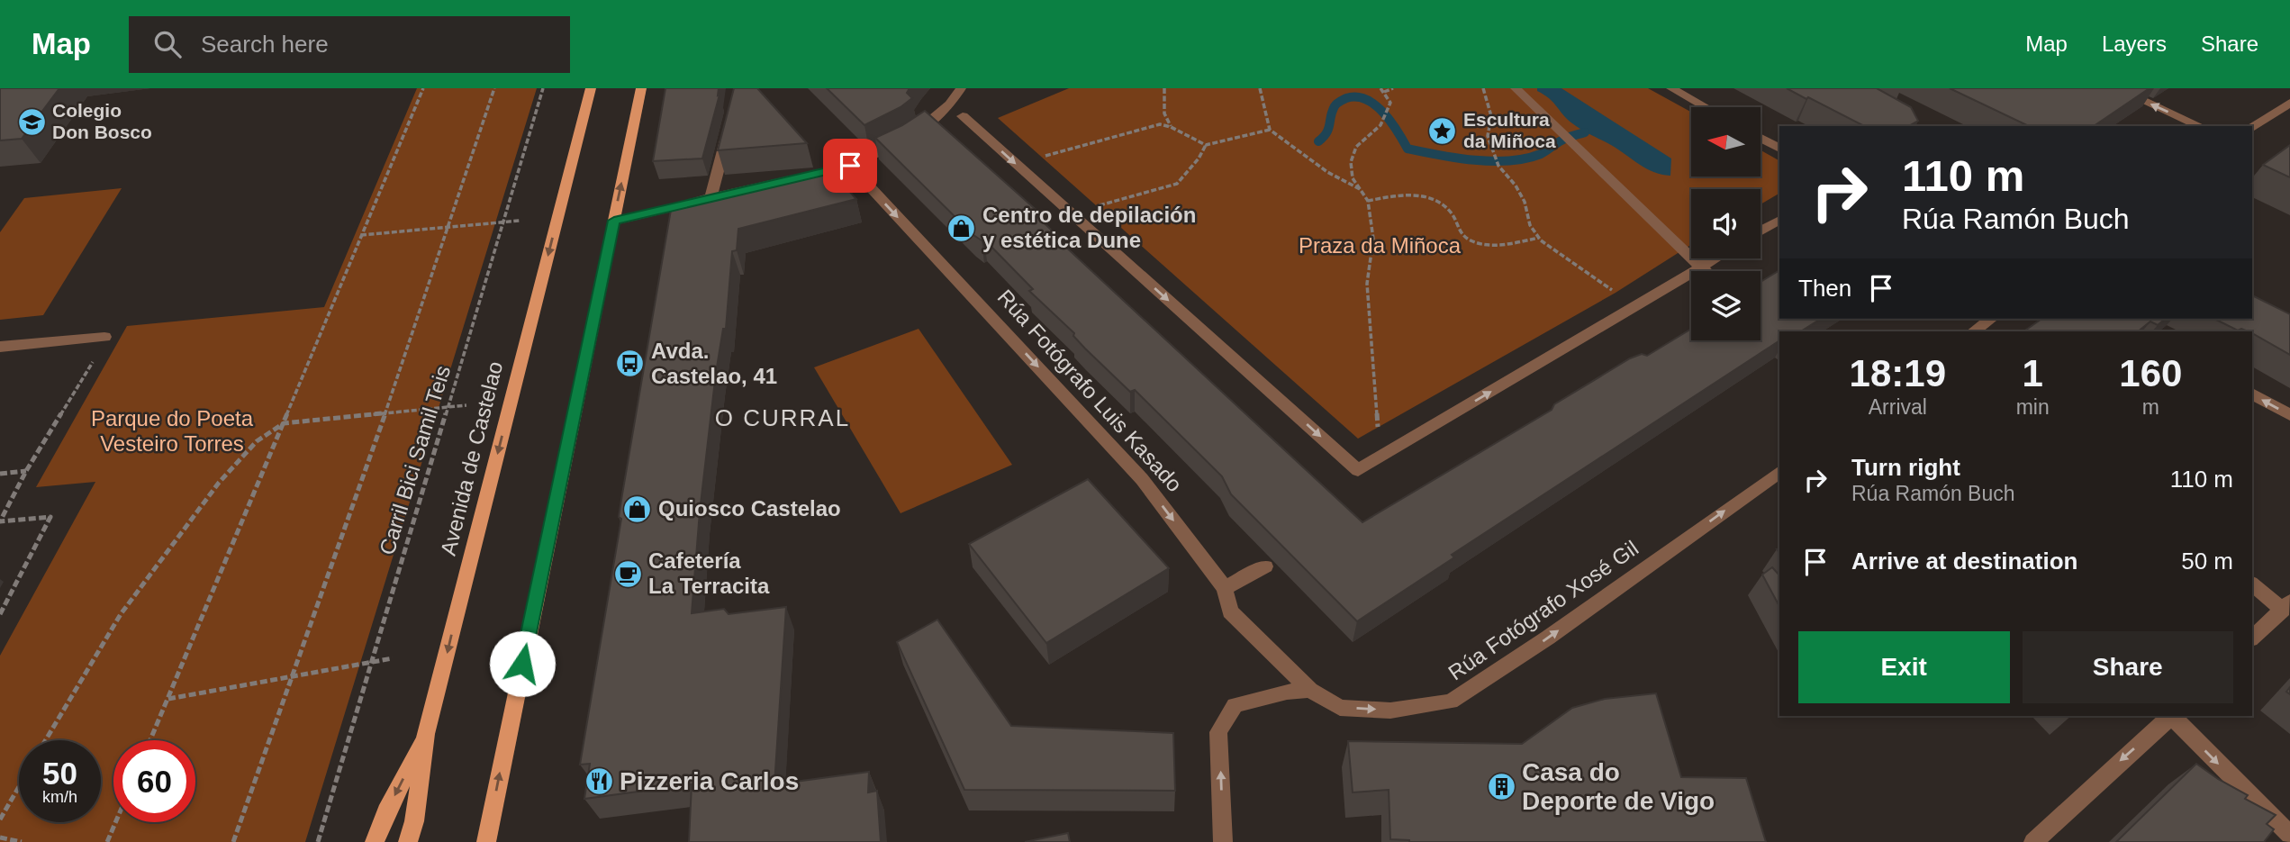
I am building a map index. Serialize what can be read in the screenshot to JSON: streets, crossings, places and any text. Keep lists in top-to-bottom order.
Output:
{
  "streets": {
    "main road": ["Avenida de Castelao"],
    "street": ["Rúa Fotógrafo Luis Kasado", "Rúa Fotógrafo Xosé Gil"],
    "path": ["Carril Bici Samil Teis"]
  },
  "crossings": [
    ["Rúa Fotógrafo Luis Kasado", "Rúa Fotógrafo Xosé Gil"]
  ],
  "one_way": ["Rúa Fotógrafo Luis Kasado", "Rúa Fotógrafo Xosé Gil"],
  "districts": ["O CURRAL"],
  "parks": ["Praza da Miñoca", "Parque do Poeta Vesteiro Torres"],
  "places": {
    "school or university": ["Colegio Don Bosco"],
    "place": ["Escultura da Miñoca"],
    "shop": ["Centro de depilación y estética Dune", "Quiosco Castelao"],
    "bus stop": ["Avda. Castelao, 41"],
    "cafe": ["Cafetería La Terracita"],
    "restaurant": ["Pizzeria Carlos"],
    "building": ["Casa do Deporte de Vigo"]
  },
  "north": "left",
  "page": {
    "header": "Map",
    "search": "Search here",
    "nav": ["Map", "Layers", "Share"],
    "turn": ["110 m", "Rúa Ramón Buch"],
    "then": "Then",
    "eta": [
      "18:19",
      "Arrival",
      "1",
      "min",
      "160",
      "m"
    ],
    "list": [
      {
        "name": "Turn right",
        "note": "Rúa Ramón Buch",
        "value": "110 m"
      },
      {
        "name": "Arrive at destination",
        "value": "50 m"
      }
    ],
    "buttons": ["Exit", "Share"],
    "speed": "50 km/h",
    "limit": "60"
  }
}
